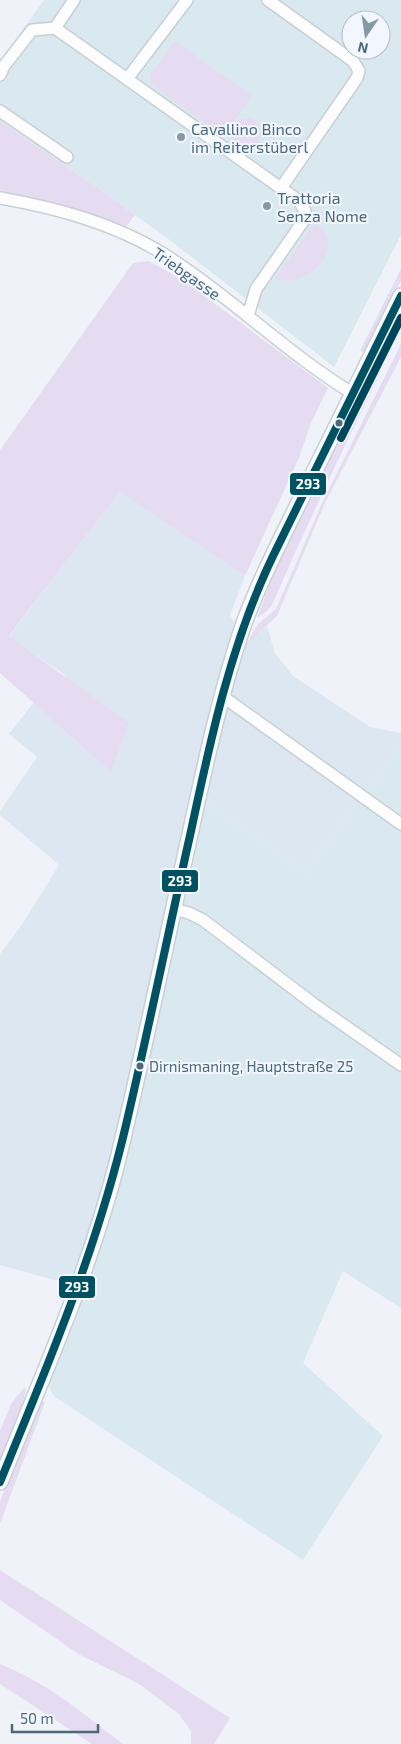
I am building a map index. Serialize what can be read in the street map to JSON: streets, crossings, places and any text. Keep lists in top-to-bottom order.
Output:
{
  "streets": {
    "street": ["Triebgasse"]
  },
  "places": ["Cavallino Binco im Reiterstüberl", "Trattoria Senza Nome", "Dirnismaning, Hauptstraße 25"],
  "lines": ["transit line 293"],
  "scale_bar": "50 m",
  "north": "bottom"
}
